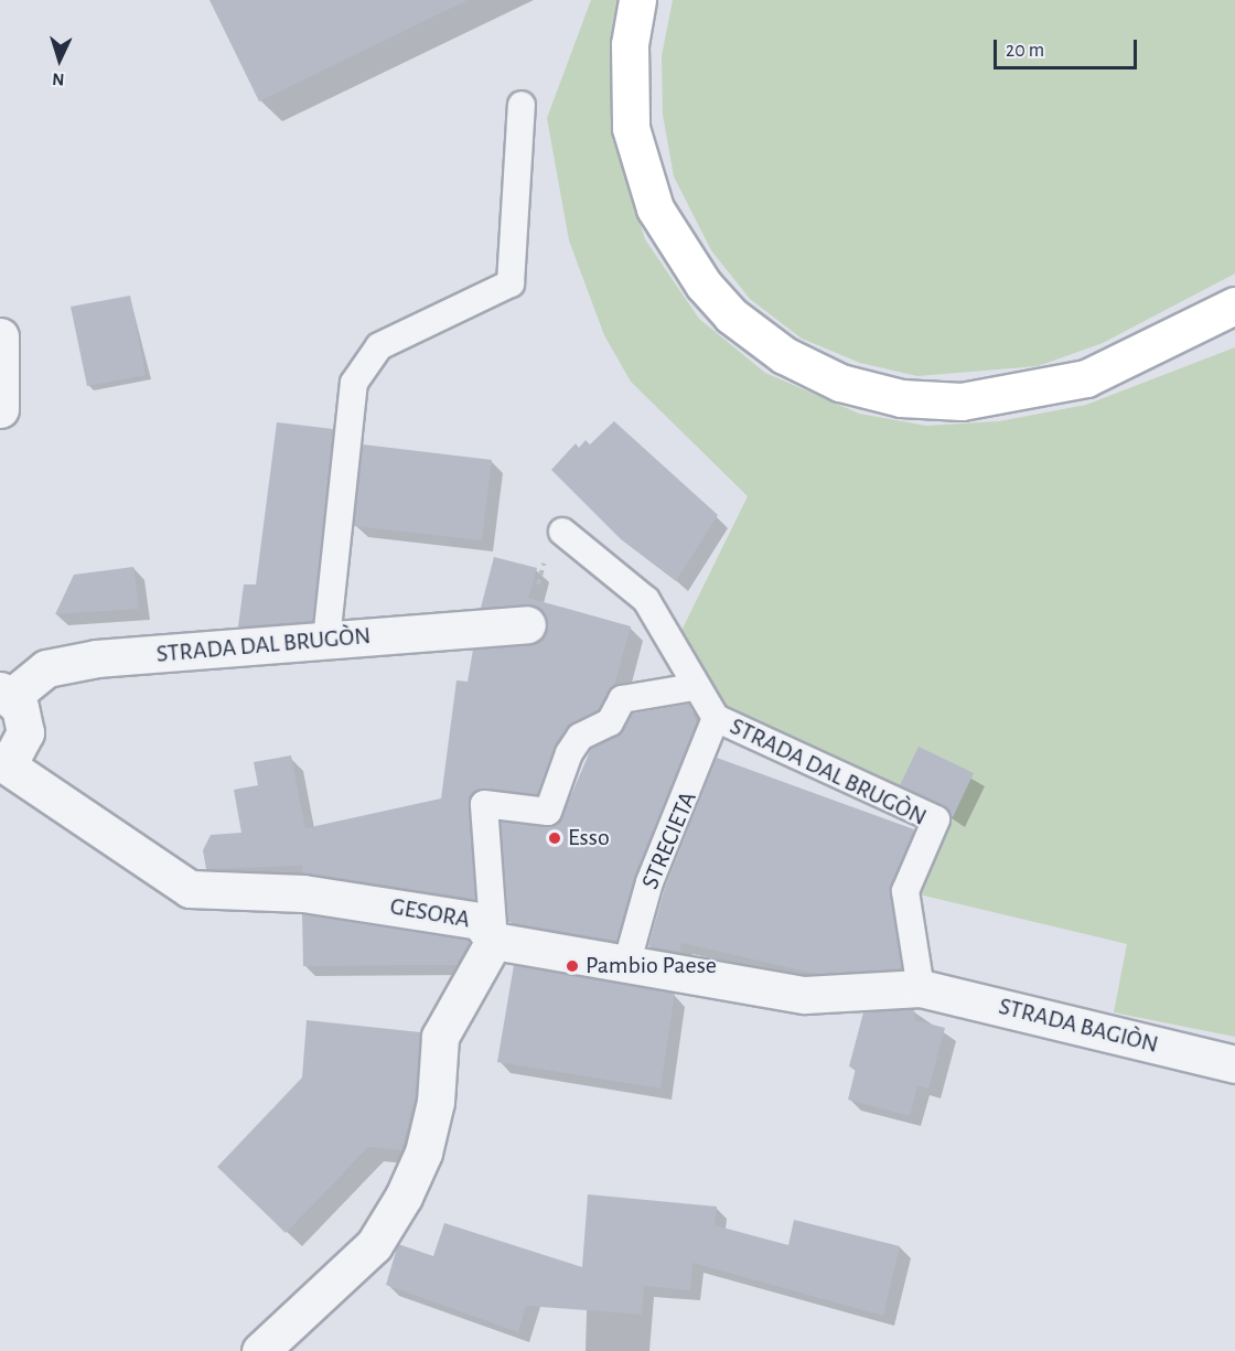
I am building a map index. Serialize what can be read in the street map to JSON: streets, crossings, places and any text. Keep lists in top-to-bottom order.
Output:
{
  "streets": {
    "street": ["STRADA DAL BRUGÒN", "GESORA", "STRADA BAGIÒN"],
    "lane": ["STRECIETA"]
  },
  "crossings": [
    ["STRADA DAL BRUGÒN", "STRECIETA"],
    ["STRADA DAL BRUGÒN", "GESORA"],
    ["STRADA DAL BRUGÒN", "STRADA BAGIÒN"],
    ["STRECIETA", "GESORA"],
    ["GESORA", "STRADA BAGIÒN"]
  ],
  "places": ["Esso", "Pambio Paese"],
  "scale_bar": "20 m",
  "north": "bottom"
}
